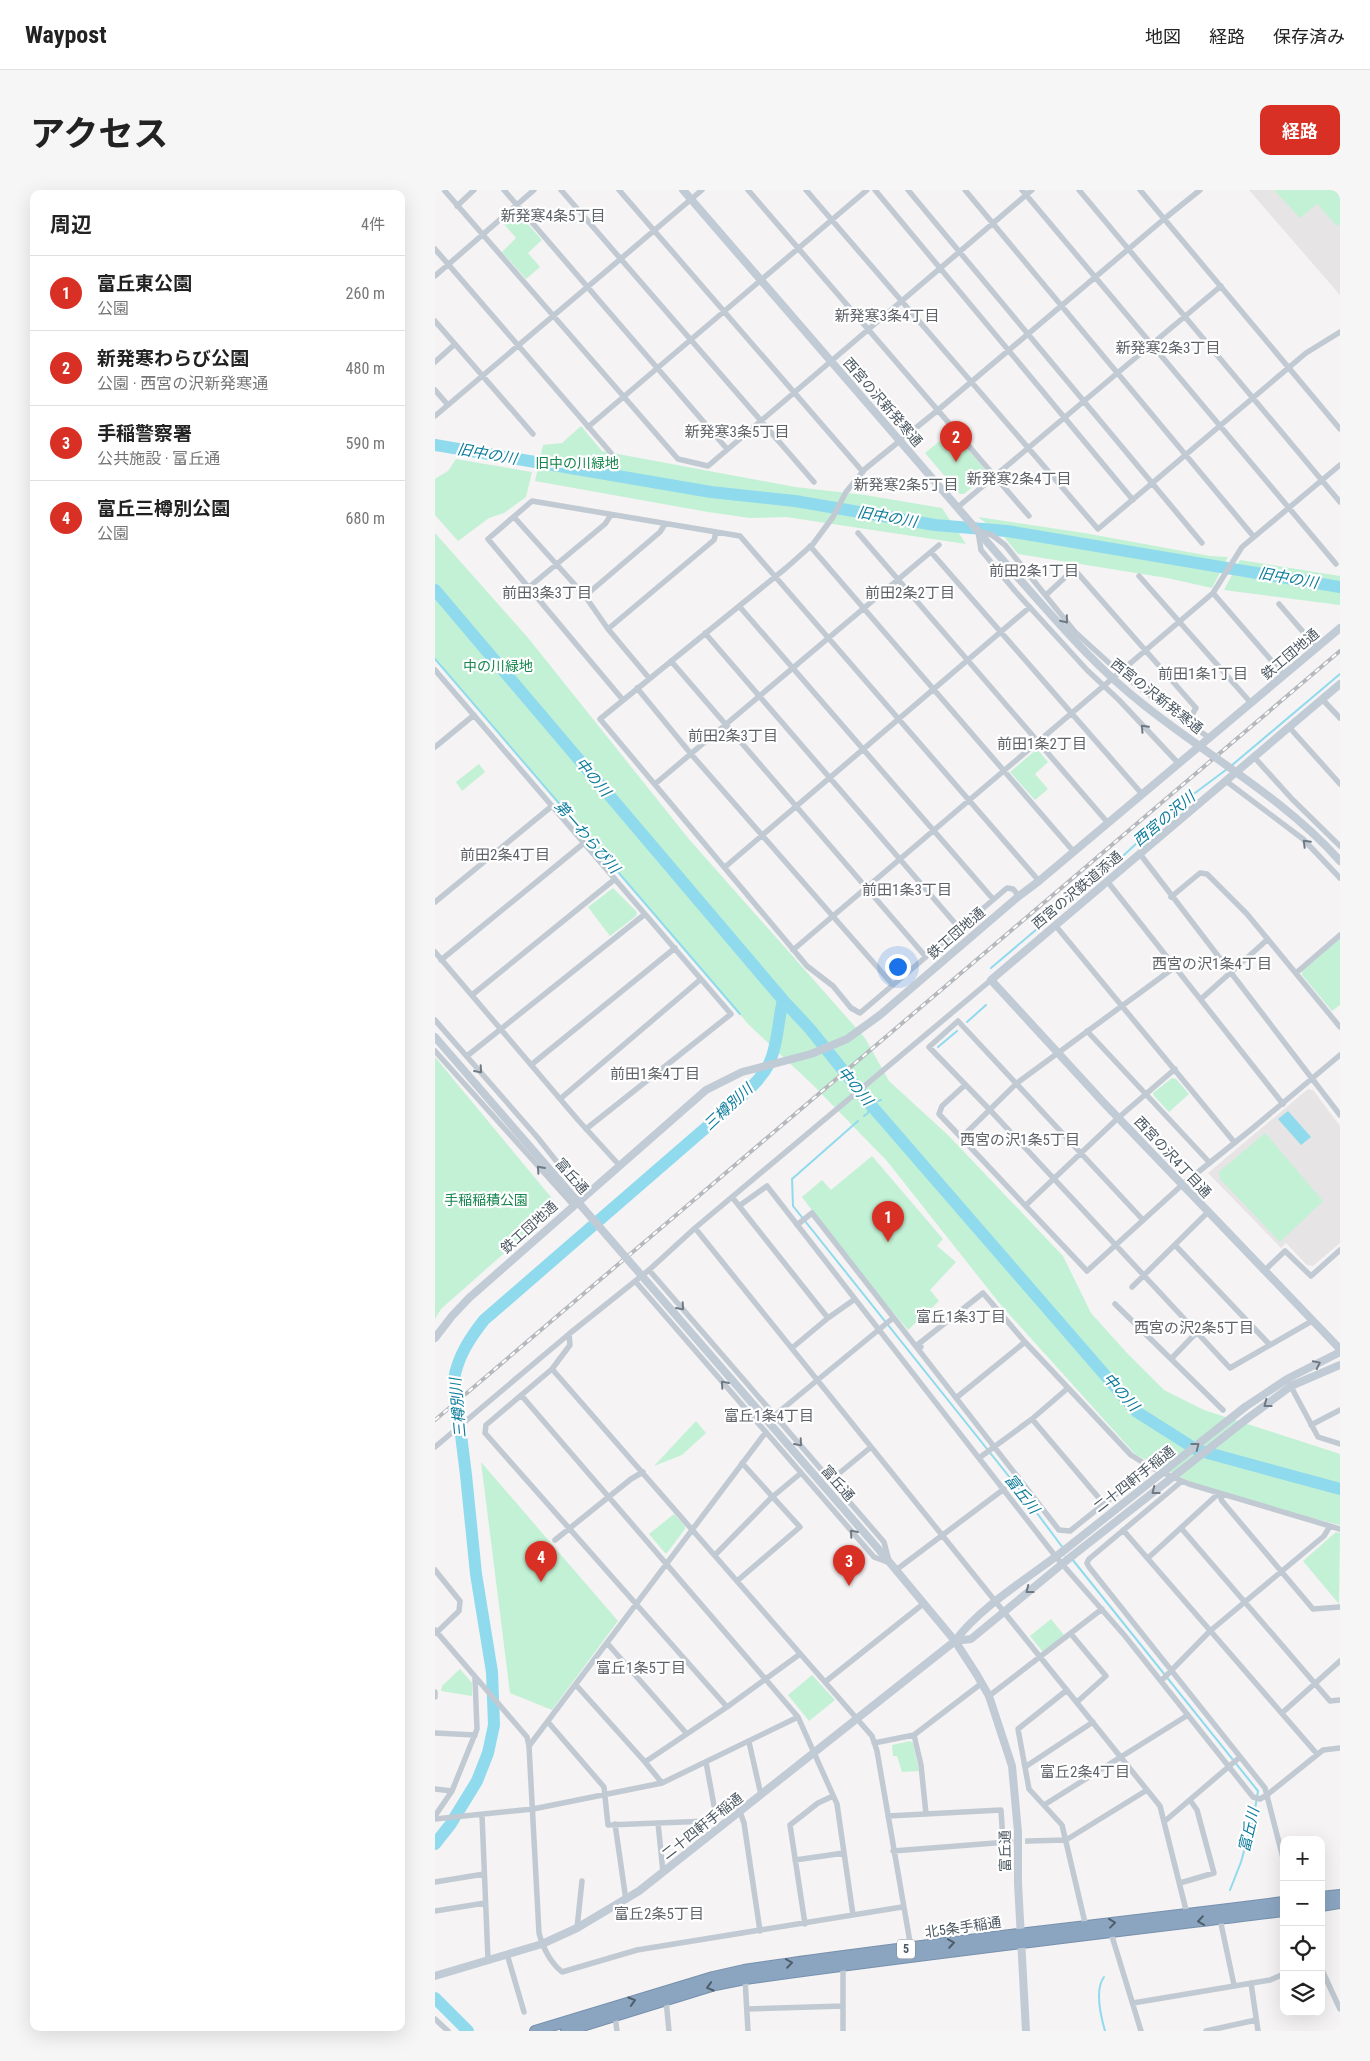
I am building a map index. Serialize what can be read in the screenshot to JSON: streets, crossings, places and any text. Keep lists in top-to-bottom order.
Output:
{
  "streets": {
    "highway": ["北5条手稲通", "5"],
    "street": [
      "西宮の沢新発寒通",
      "鉄工団地通",
      "西宮の沢鉄道添通",
      "西宮の沢4丁目通",
      "富丘通",
      "二十四軒手稲通"
    ]
  },
  "crossings": [
    ["西宮の沢鉄道添通", "西宮の沢4丁目通"],
    ["西宮の沢4丁目通", "二十四軒手稲通"],
    ["富丘通", "二十四軒手稲通"],
    ["富丘通", "北5条手稲通"]
  ],
  "districts": [
    "新発寒4条5丁目",
    "新発寒3条4丁目",
    "新発寒2条3丁目",
    "新発寒3条5丁目",
    "新発寒2条4丁目",
    "新発寒2条5丁目",
    "前田2条1丁目",
    "前田3条3丁目",
    "前田2条2丁目",
    "前田1条1丁目",
    "前田2条3丁目",
    "前田1条2丁目",
    "前田2条4丁目",
    "前田1条3丁目",
    "西宮の沢1条4丁目",
    "前田1条4丁目",
    "西宮の沢1条5丁目",
    "富丘1条3丁目",
    "西宮の沢2条5丁目",
    "富丘1条4丁目",
    "富丘1条5丁目",
    "富丘2条4丁目",
    "富丘2条5丁目"
  ],
  "water": [
    "旧中の川",
    "中の川",
    "西宮の沢川",
    "第一わらび川",
    "三樽別川",
    "富丘川"
  ],
  "parks": ["旧中の川緑地", "中の川緑地", "手稲稲積公園"],
  "page": {
    "header": "Waypost",
    "nav": ["地図", "経路", "保存済み"],
    "title": "アクセス",
    "buttons": "経路",
    "heading": ["周辺", "4件"],
    "list": [
      {
        "mark": "1",
        "name": "富丘東公園",
        "note": "公園",
        "value": "260 m"
      },
      {
        "mark": "2",
        "name": "新発寒わらび公園",
        "note": "公園 · 西宮の沢新発寒通",
        "value": "480 m"
      },
      {
        "mark": "3",
        "name": "手稲警察署",
        "note": "公共施設 · 富丘通",
        "value": "590 m"
      },
      {
        "mark": "4",
        "name": "富丘三樽別公園",
        "note": "公園",
        "value": "680 m"
      }
    ],
    "pins": [
      "2",
      "1",
      "4",
      "3"
    ],
    "map_buttons": ["+", "−"]
  }
}
